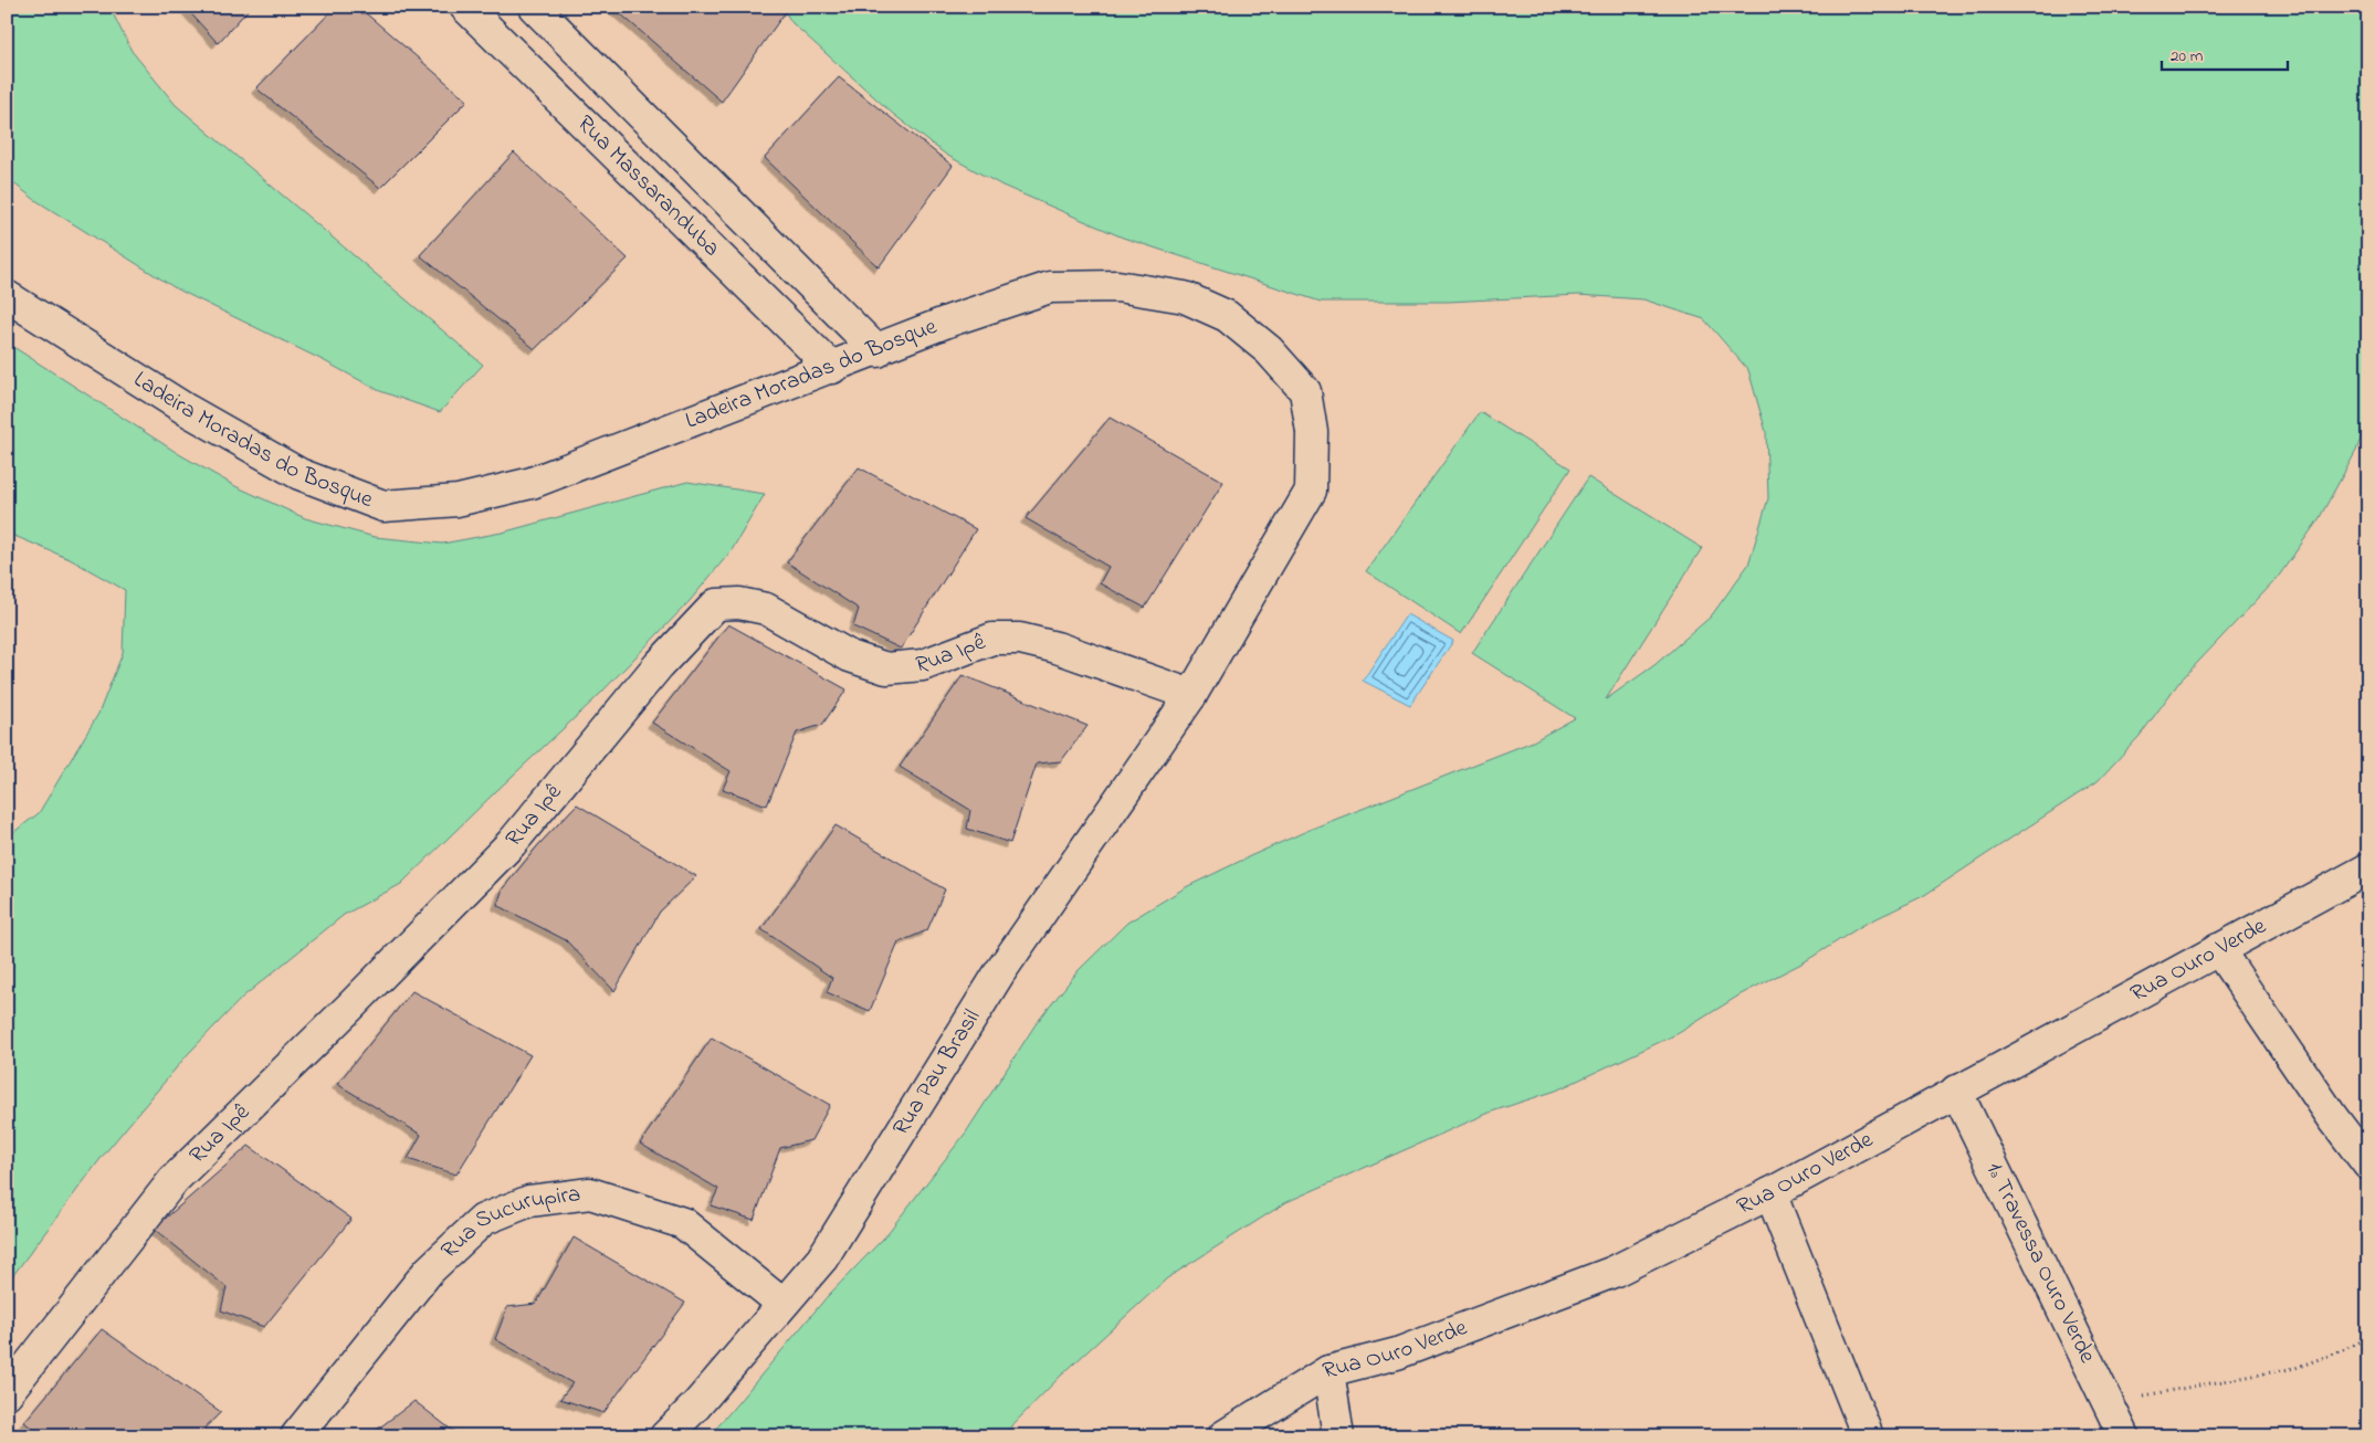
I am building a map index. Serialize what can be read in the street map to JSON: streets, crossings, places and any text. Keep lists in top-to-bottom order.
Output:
{
  "streets": {
    "street": [
      "Rua Massaranduba",
      "Ladeira Moradas do Bosque",
      "Rua Ipê",
      "Rua Ouro Verde",
      "Rua Pau Brasil",
      "Rua Sucurupira",
      "1ª Travessa Ouro Verde"
    ]
  },
  "crossings": [
    ["Rua Massaranduba", "Ladeira Moradas do Bosque"],
    ["Ladeira Moradas do Bosque", "Rua Ipê"],
    ["Ladeira Moradas do Bosque", "Rua Pau Brasil"],
    ["Rua Ipê", "Rua Pau Brasil"],
    ["Rua Ouro Verde", "1ª Travessa Ouro Verde"],
    ["Rua Pau Brasil", "Rua Sucurupira"]
  ],
  "scale_bar": "20 m"
}
